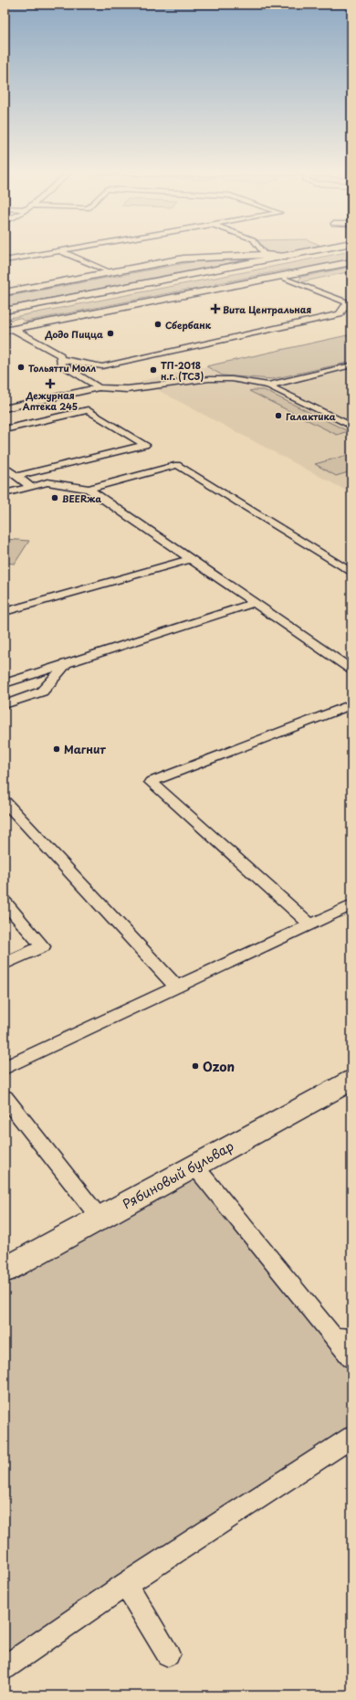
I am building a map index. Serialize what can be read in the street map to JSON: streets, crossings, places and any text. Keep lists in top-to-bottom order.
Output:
{
  "streets": {
    "street": ["Рябиновый бульвар"]
  },
  "places": {
    "health": ["Вита Центральная", "Дежурная Аптека 245"],
    "other": [
      "Сбербанк",
      "Додо Пицца",
      "Тольятти Молл",
      "ТП-2018 н.г. (ТСЗ)",
      "Галактика",
      "BEERжа",
      "Магнит",
      "Ozon"
    ]
  }
}
